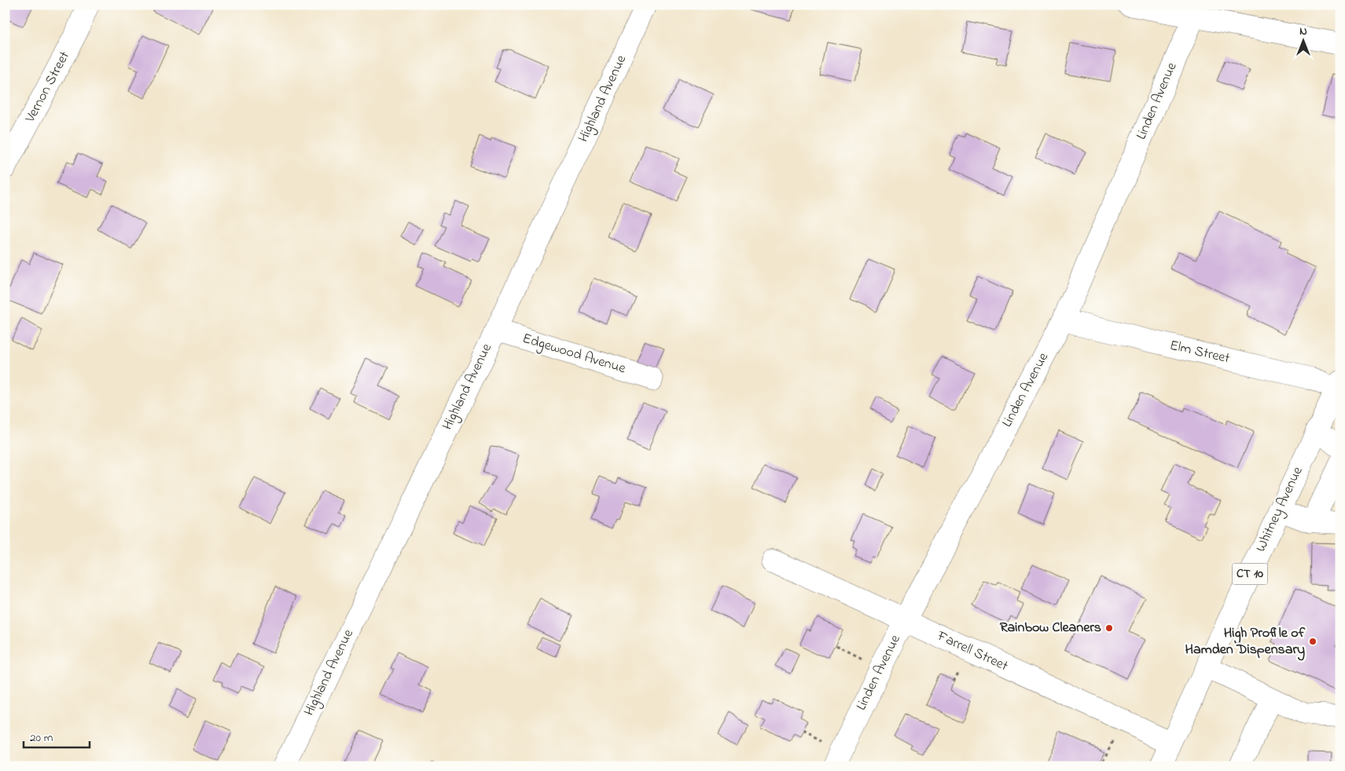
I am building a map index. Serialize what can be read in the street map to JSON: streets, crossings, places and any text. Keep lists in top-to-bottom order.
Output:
{
  "streets": {
    "street": [
      "Vernon Street",
      "Highland Avenue",
      "Linden Avenue",
      "Elm Street",
      "Edgewood Avenue",
      "Whitney Avenue",
      "CT 10",
      "Farrell Street"
    ]
  },
  "crossings": [
    ["Highland Avenue", "Edgewood Avenue"],
    ["Linden Avenue", "Elm Street"],
    ["Linden Avenue", "Farrell Street"],
    ["Elm Street", "Whitney Avenue"],
    ["Whitney Avenue", "Farrell Street"]
  ],
  "places": ["Rainbow Cleaners", "High Profile of Hamden Dispensary"],
  "scale_bar": "20 m",
  "north": "top"
}
